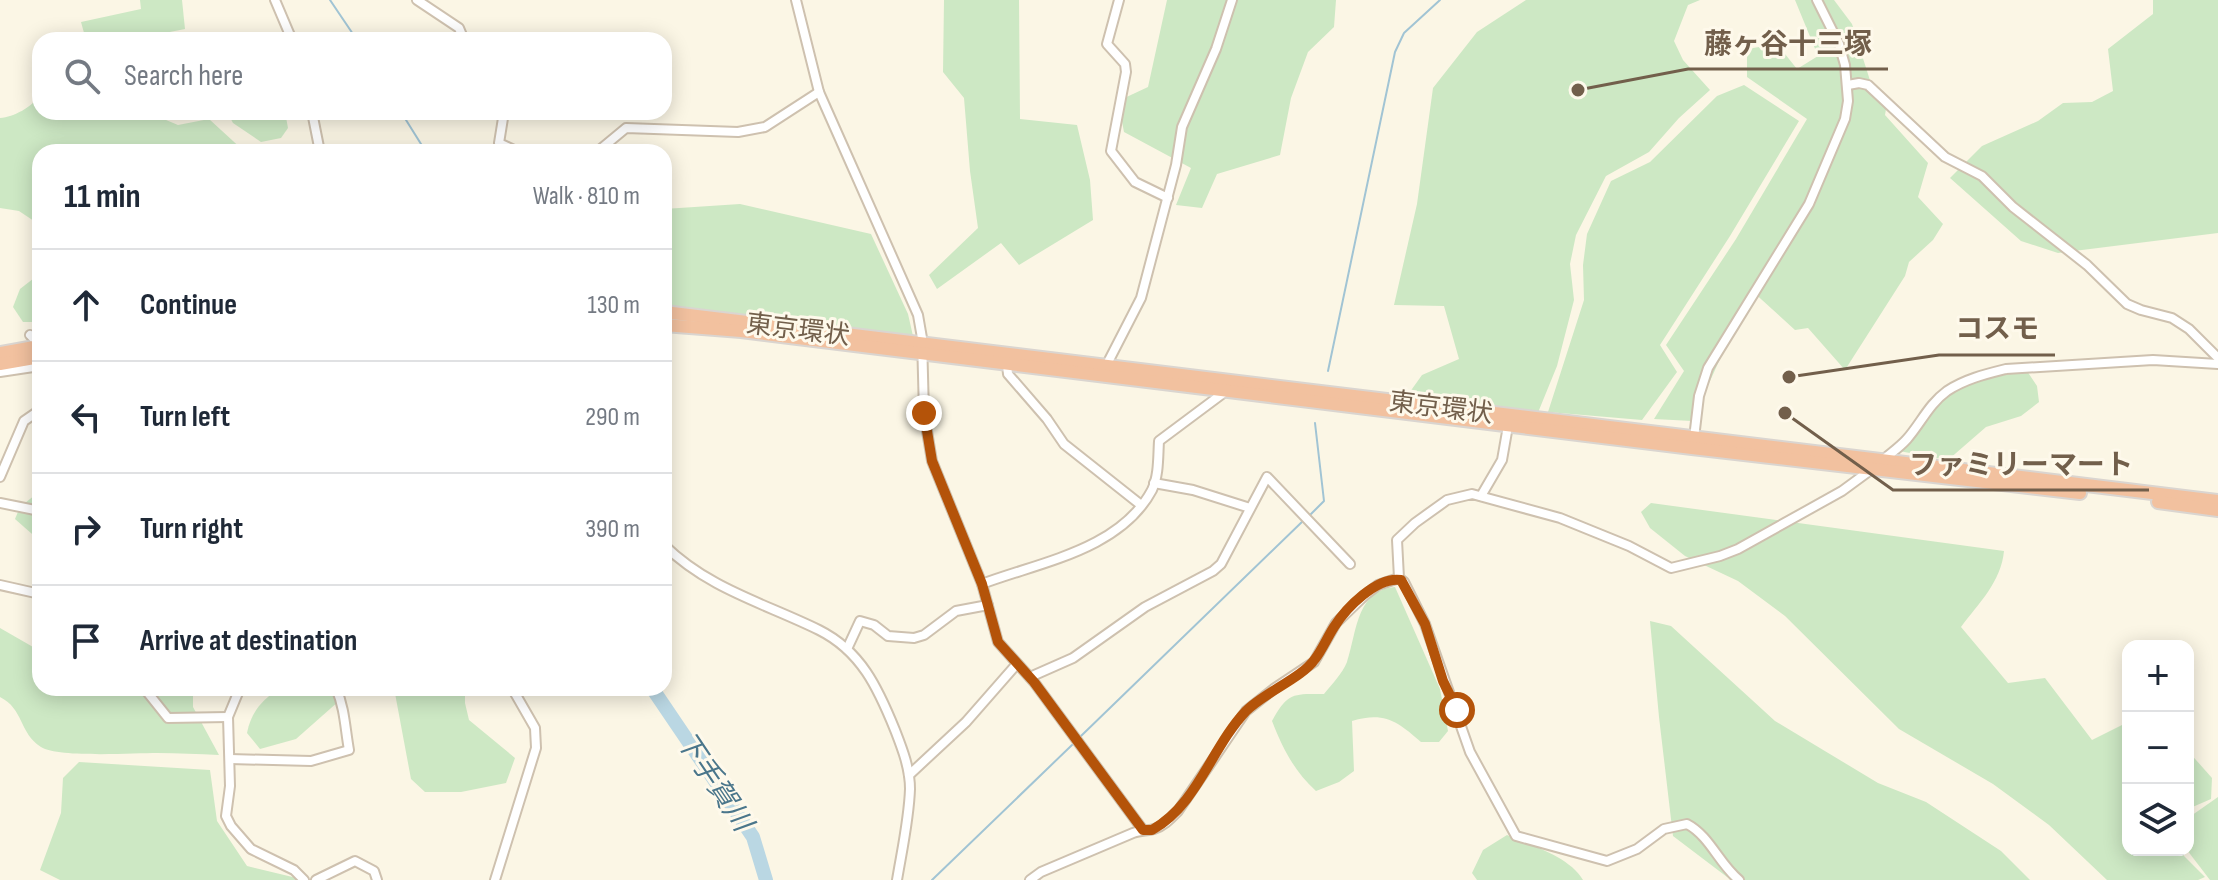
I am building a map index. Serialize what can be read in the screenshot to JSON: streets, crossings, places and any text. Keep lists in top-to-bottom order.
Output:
{
  "streets": {
    "highway": ["東京環状"]
  },
  "water": ["下手賀川"],
  "places": ["藤ヶ谷十三塚", "コスモ", "ファミリーマート"],
  "page": {
    "search": "Search here",
    "heading": ["11 min", "Walk · 810 m"],
    "list": [
      ["Continue", "130 m"],
      ["Turn left", "290 m"],
      ["Turn right", "390 m"],
      "Arrive at destination"
    ],
    "map_buttons": ["+", "−"]
  }
}
